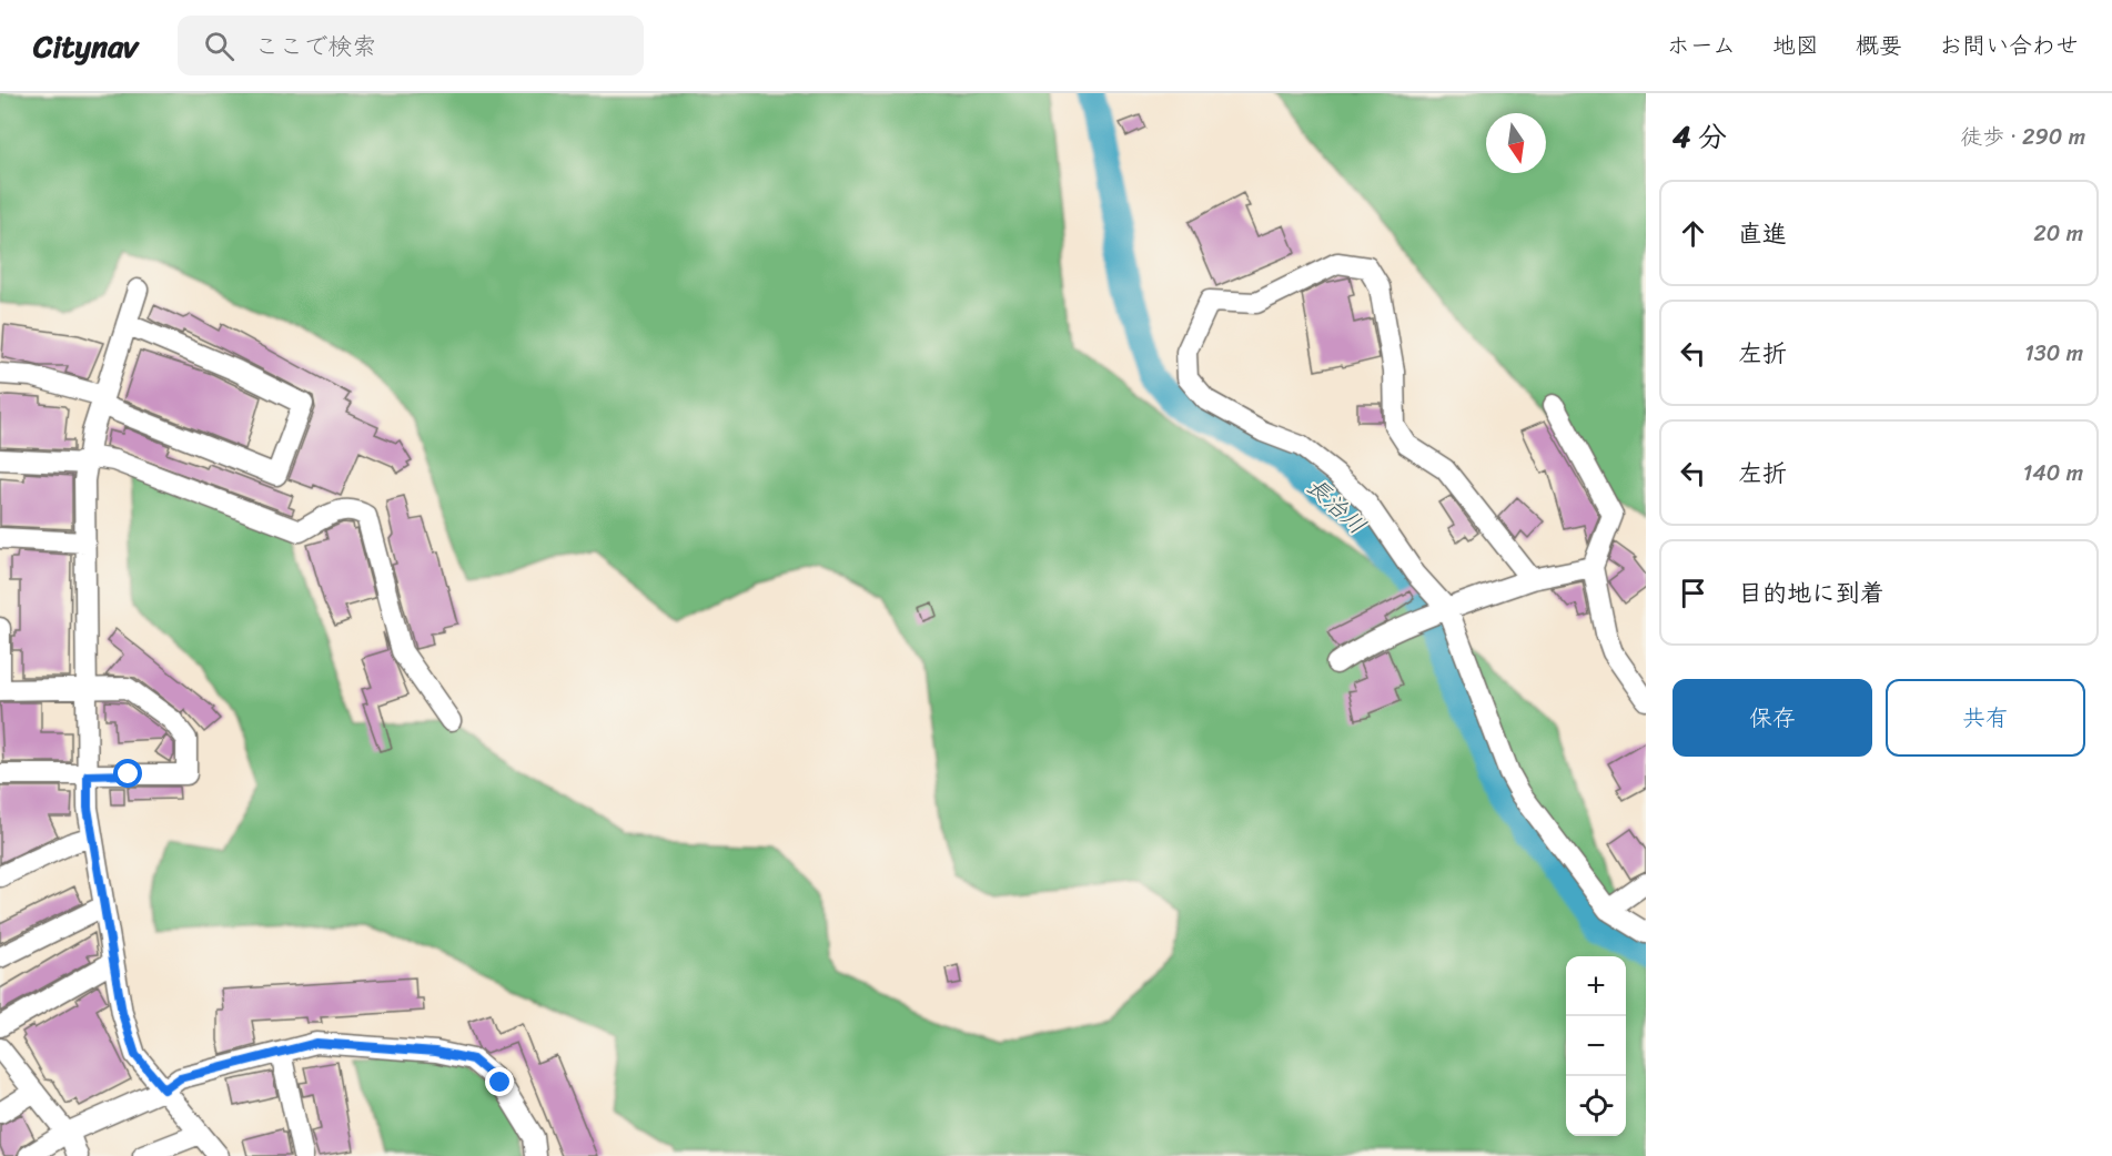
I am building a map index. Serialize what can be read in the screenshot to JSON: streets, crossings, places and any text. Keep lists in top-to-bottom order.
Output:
{
  "water": ["長治川"],
  "north": "bottom",
  "page": {
    "header": "Citynav",
    "search": "ここで検索",
    "nav": [
      "ホーム",
      "地図",
      "概要",
      "お問い合わせ"
    ],
    "heading": ["4 分", "徒歩 · 290 m"],
    "list": [
      ["直進", "20 m"],
      ["左折", "130 m"],
      ["左折", "140 m"],
      "目的地に到着"
    ],
    "buttons": ["保存", "共有"],
    "map_buttons": ["+", "−"]
  }
}
